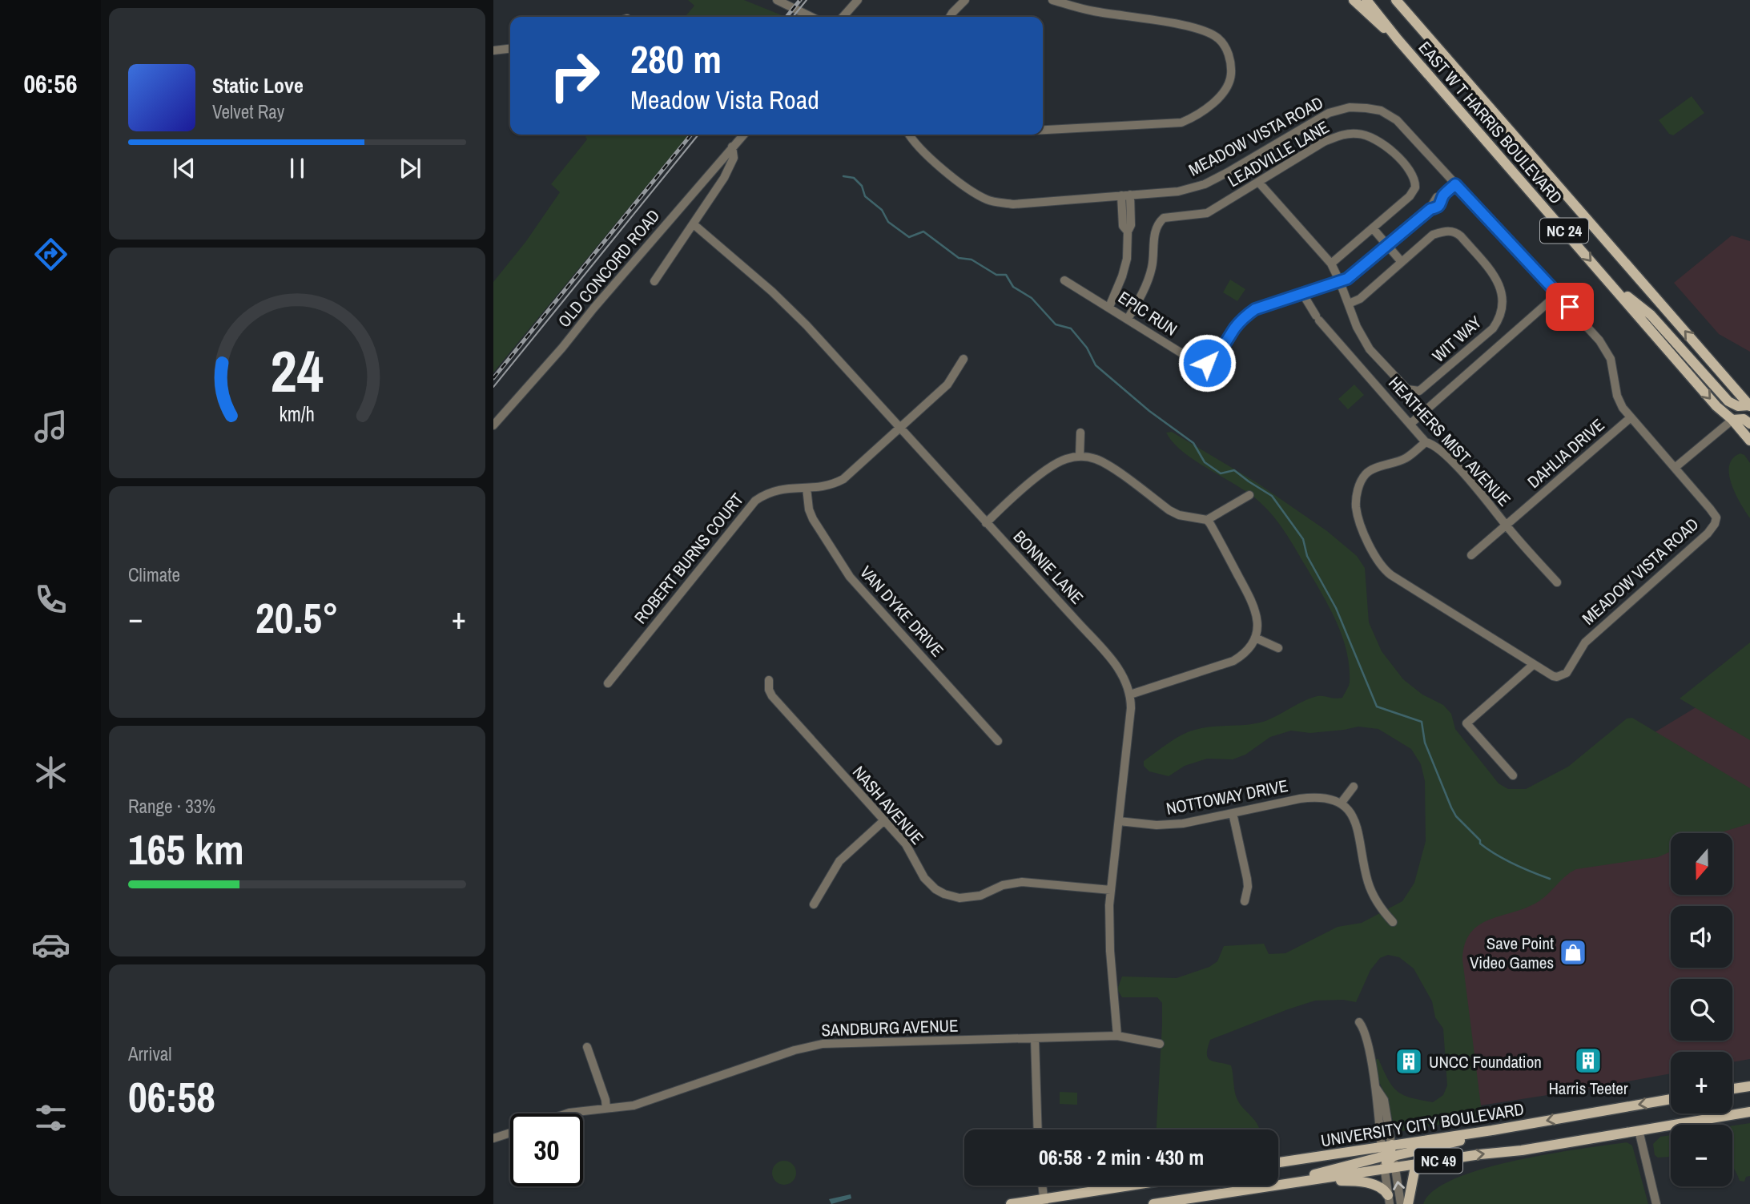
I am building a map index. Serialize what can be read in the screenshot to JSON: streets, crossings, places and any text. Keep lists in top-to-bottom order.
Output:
{
  "streets": {
    "main road": [
      "EAST W T HARRIS BOULEVARD",
      "NC 24",
      "UNIVERSITY CITY BOULEVARD",
      "NC 49"
    ],
    "street": [
      "MEADOW VISTA ROAD",
      "LEADVILLE LANE",
      "OLD CONCORD ROAD",
      "EPIC RUN",
      "WIT WAY",
      "HEATHERS MIST AVENUE",
      "DAHLIA DRIVE",
      "ROBERT BURNS COURT",
      "BONNIE LANE",
      "VAN DYKE DRIVE",
      "NOTTOWAY DRIVE",
      "NASH AVENUE",
      "SANDBURG AVENUE"
    ]
  },
  "crossings": [
    ["MEADOW VISTA ROAD", "EPIC RUN"],
    ["MEADOW VISTA ROAD", "HEATHERS MIST AVENUE"],
    ["MEADOW VISTA ROAD", "DAHLIA DRIVE"],
    ["LEADVILLE LANE", "EPIC RUN"],
    ["LEADVILLE LANE", "WIT WAY"],
    ["EPIC RUN", "WIT WAY"],
    ["EPIC RUN", "HEATHERS MIST AVENUE"],
    ["HEATHERS MIST AVENUE", "DAHLIA DRIVE"],
    ["ROBERT BURNS COURT", "BONNIE LANE"],
    ["ROBERT BURNS COURT", "VAN DYKE DRIVE"],
    ["BONNIE LANE", "NOTTOWAY DRIVE"],
    ["BONNIE LANE", "NASH AVENUE"],
    ["BONNIE LANE", "SANDBURG AVENUE"]
  ],
  "places": {
    "shop": ["Save Point Video Games"],
    "building": ["Harris Teeter", "UNCC Foundation"]
  },
  "north": "bottom",
  "page": {
    "tabs": "06:56",
    "turn": ["280 m", "Meadow Vista Road"],
    "song": ["Static Love", "Velvet Ray"],
    "tile": [
      "Climate",
      ["Range · 33%", "165 km"],
      ["Arrival", "06:58"]
    ],
    "heat": ["−", "20.5°", "+"],
    "map_buttons": ["+", "−"],
    "limit": "30",
    "trip": "06:58 · 2 min · 430 m",
    "gauge": ["24", "km/h"]
  }
}
